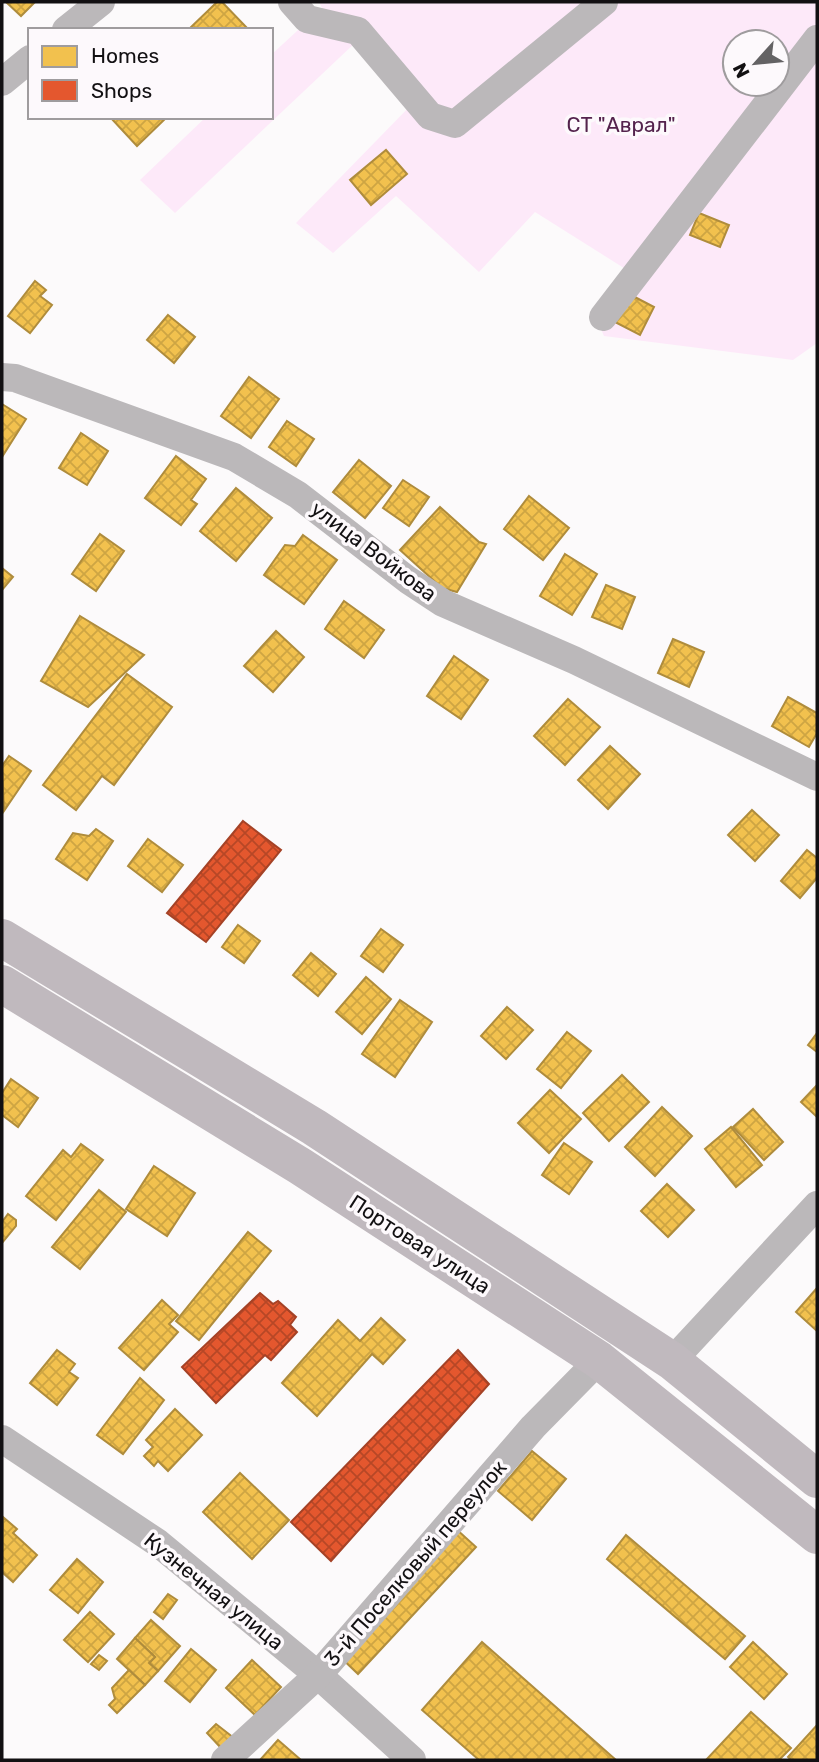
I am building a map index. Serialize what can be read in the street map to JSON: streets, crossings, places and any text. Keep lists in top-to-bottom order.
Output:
{
  "streets": {
    "main road": ["Портовая улица"],
    "street": ["улица Войкова", "3-й Поселковый переулок", "Кузнечная улица"]
  },
  "crossings": [
    ["Портовая улица", "3-й Поселковый переулок"],
    ["3-й Поселковый переулок", "Кузнечная улица"]
  ],
  "parks": ["СТ \"Аврал\""],
  "legend": ["Homes", "Shops"],
  "north": "bottom left"
}
